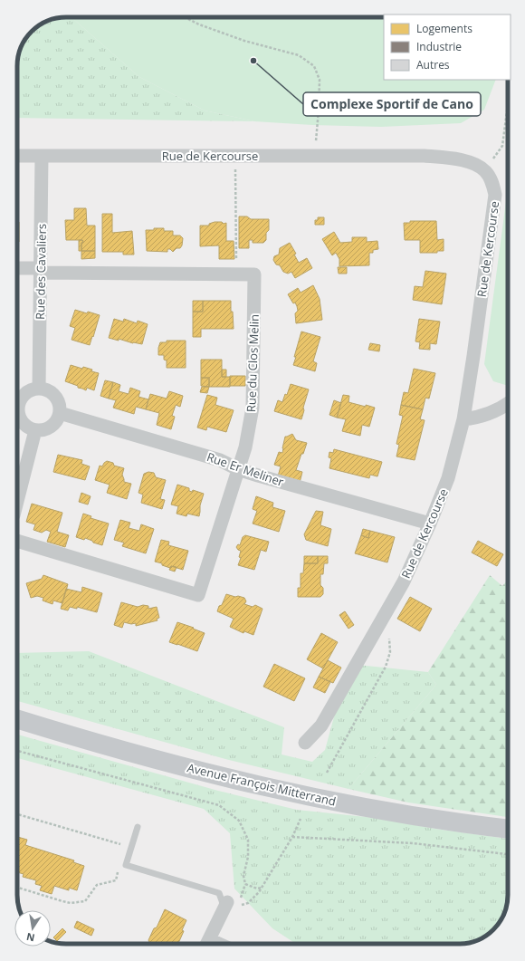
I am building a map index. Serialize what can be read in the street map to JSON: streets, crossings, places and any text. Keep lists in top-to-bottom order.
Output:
{
  "streets": {
    "main road": ["Avenue François Mitterrand"],
    "street": [
      "Rue de Kercourse",
      "Rue des Cavaliers",
      "Rue du Clos Melin",
      "Rue Er Meliner"
    ]
  },
  "crossings": [
    ["Rue de Kercourse", "Rue des Cavaliers"],
    ["Rue de Kercourse", "Rue Er Meliner"],
    ["Rue des Cavaliers", "Rue du Clos Melin"],
    ["Rue du Clos Melin", "Rue Er Meliner"]
  ],
  "places": ["Complexe Sportif de Cano"],
  "legend": ["Logements", "Industrie", "Autres"],
  "north": "bottom"
}
